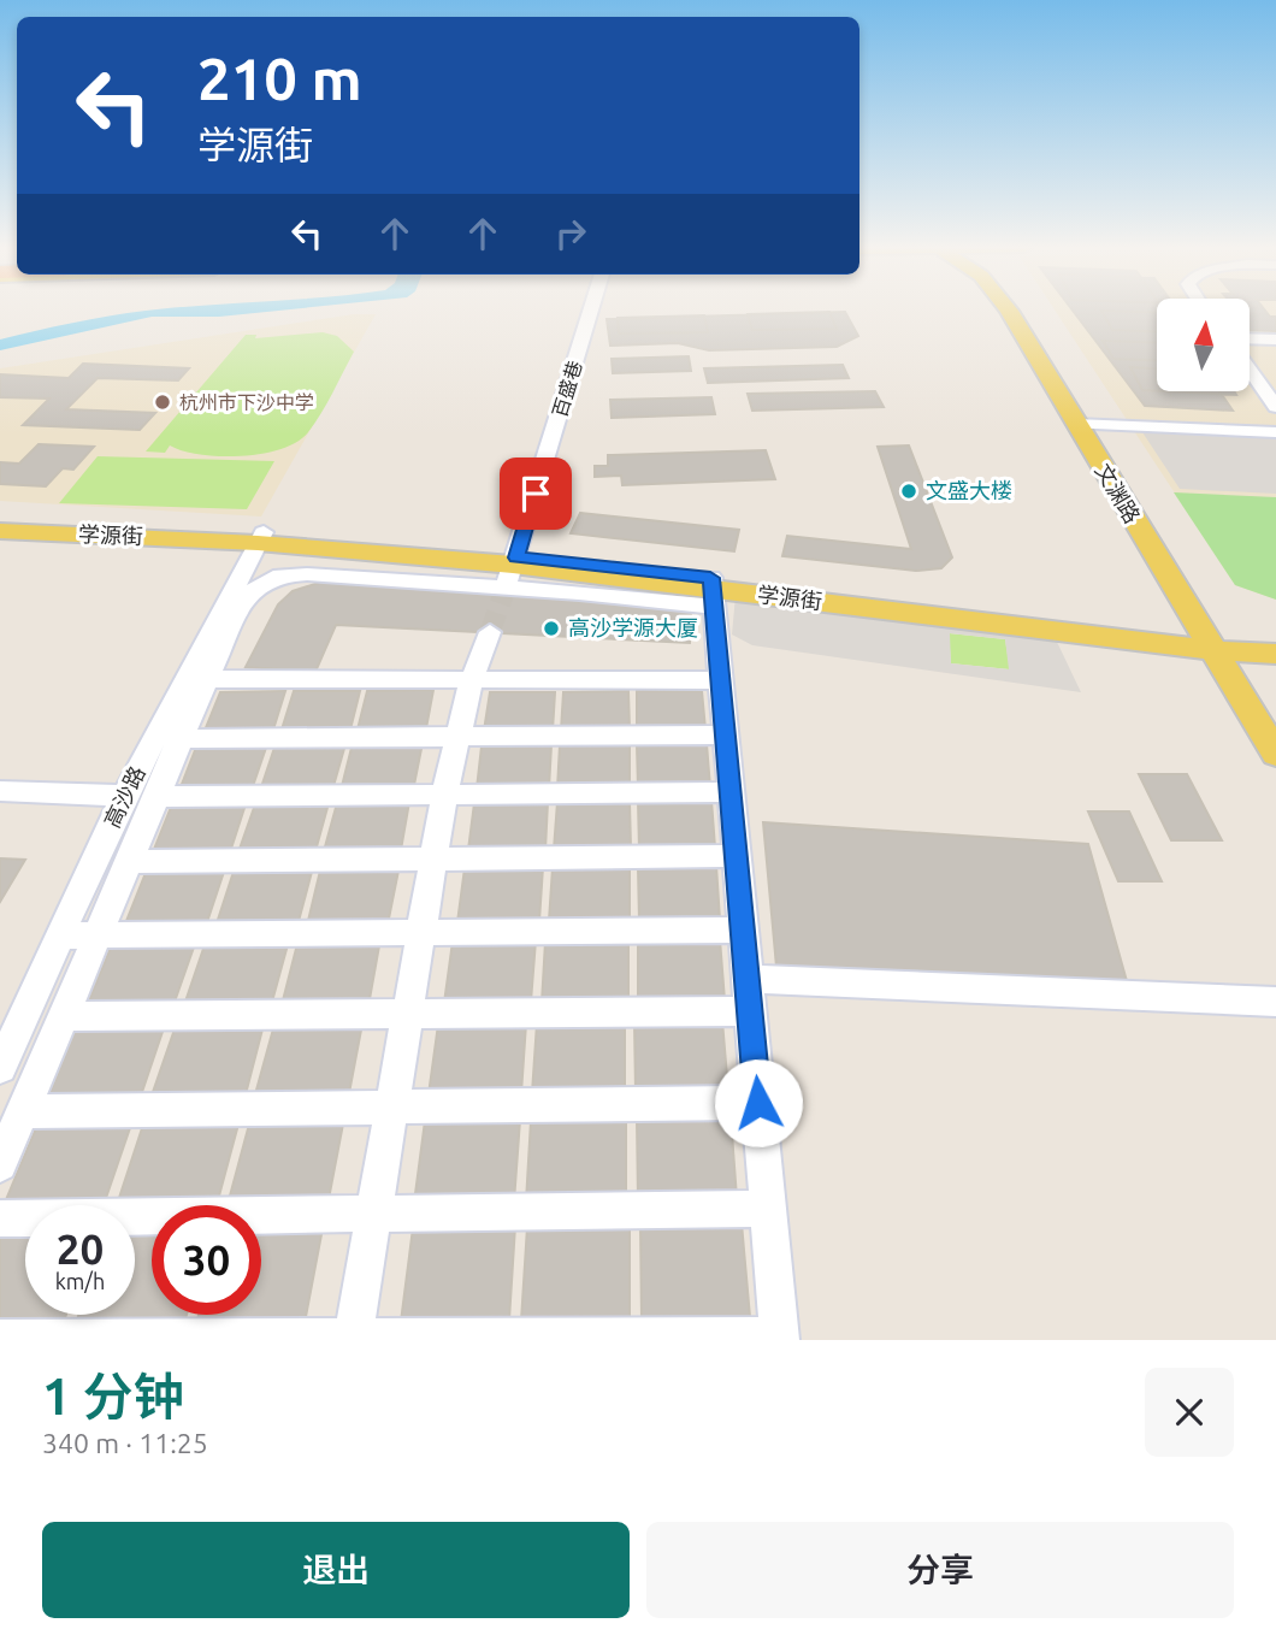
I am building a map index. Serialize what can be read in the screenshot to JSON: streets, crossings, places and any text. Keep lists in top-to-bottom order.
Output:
{
  "streets": {
    "main road": ["文渊路", "学源街"],
    "street": ["百盛巷", "高沙路"]
  },
  "crossings": [
    ["百盛巷", "学源街"],
    ["文渊路", "学源街"],
    ["学源街", "高沙路"]
  ],
  "places": ["杭州市下沙中学", "文盛大楼", "高沙学源大厦"],
  "north": "top",
  "page": {
    "turn": ["210 m", "学源街"],
    "speed": "20 km/h",
    "limit": "30",
    "heading": ["1 分钟", "340 m · 11:25"],
    "buttons": ["退出", "分享"]
  }
}
